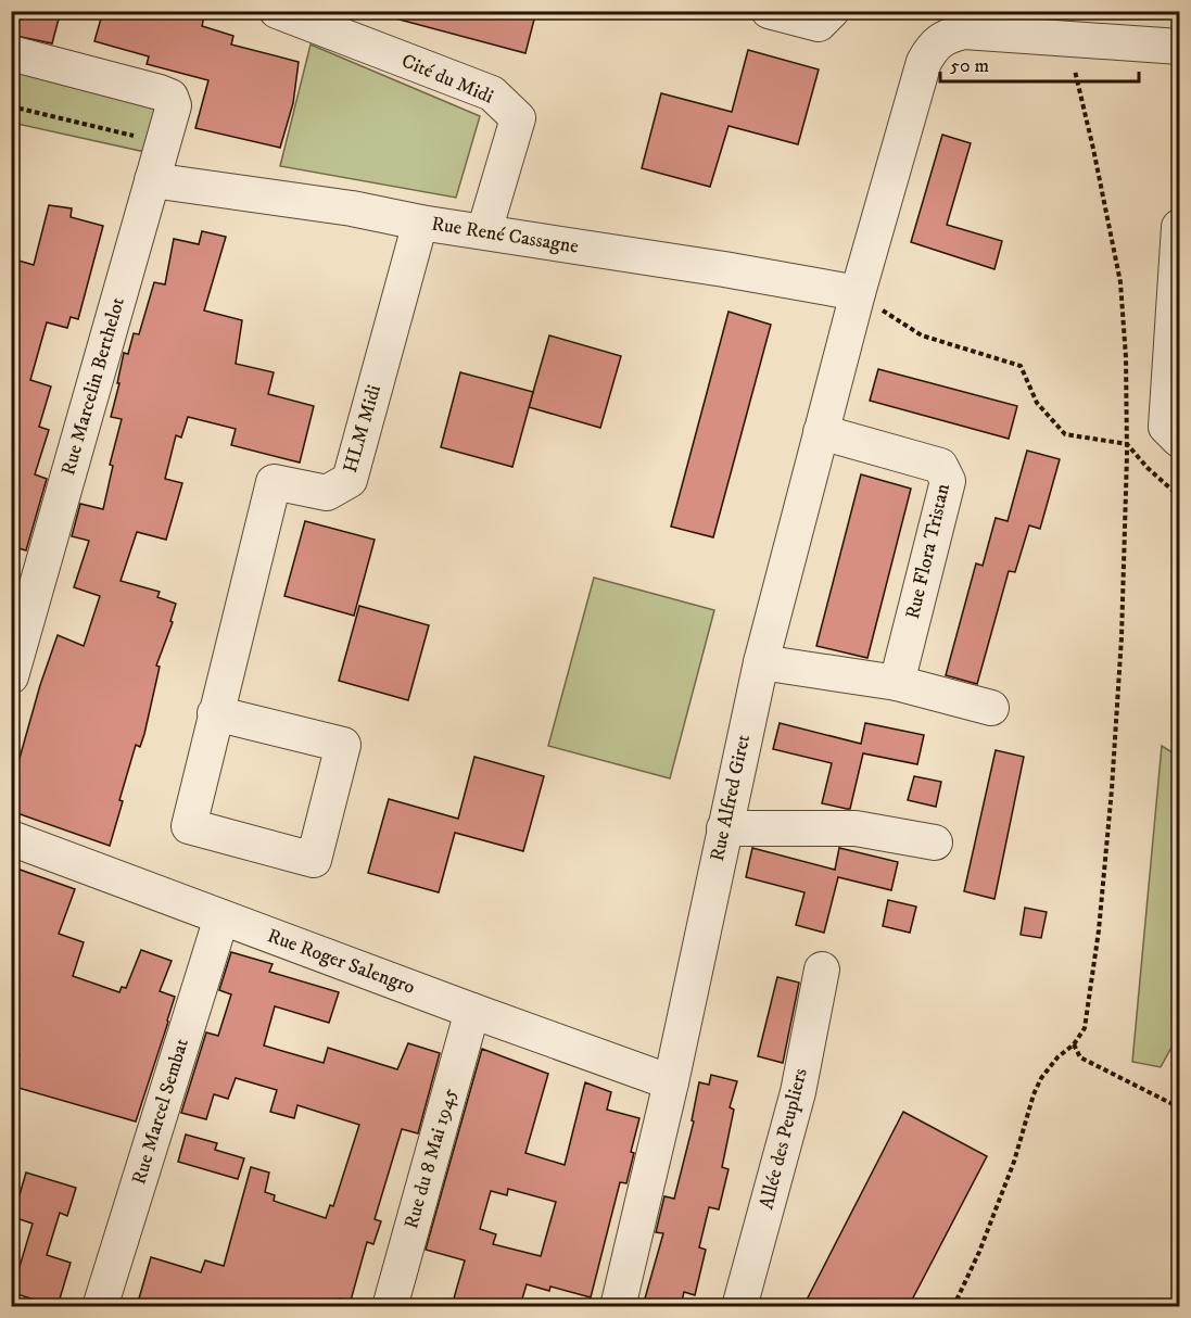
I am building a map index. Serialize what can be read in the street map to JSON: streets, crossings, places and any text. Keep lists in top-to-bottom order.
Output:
{
  "streets": {
    "street": [
      "Cité du Midi",
      "Rue René Cassagne",
      "Rue Marcelin Berthelot",
      "HLM Midi",
      "Rue Flora Tristan",
      "Rue Alfred Giret",
      "Rue Roger Salengro",
      "Rue Marcel Sembat",
      "Allée des Peupliers",
      "Rue du 8 Mai 1945"
    ]
  },
  "crossings": [
    ["Cité du Midi", "Rue René Cassagne"],
    ["Rue René Cassagne", "Rue Marcelin Berthelot"],
    ["Rue René Cassagne", "HLM Midi"],
    ["Rue René Cassagne", "Rue Alfred Giret"],
    ["Rue Flora Tristan", "Rue Alfred Giret"],
    ["Rue Alfred Giret", "Rue Roger Salengro"],
    ["Rue Roger Salengro", "Rue Marcel Sembat"],
    ["Rue Roger Salengro", "Rue du 8 Mai 1945"]
  ],
  "scale_bar": "50 m"
}
